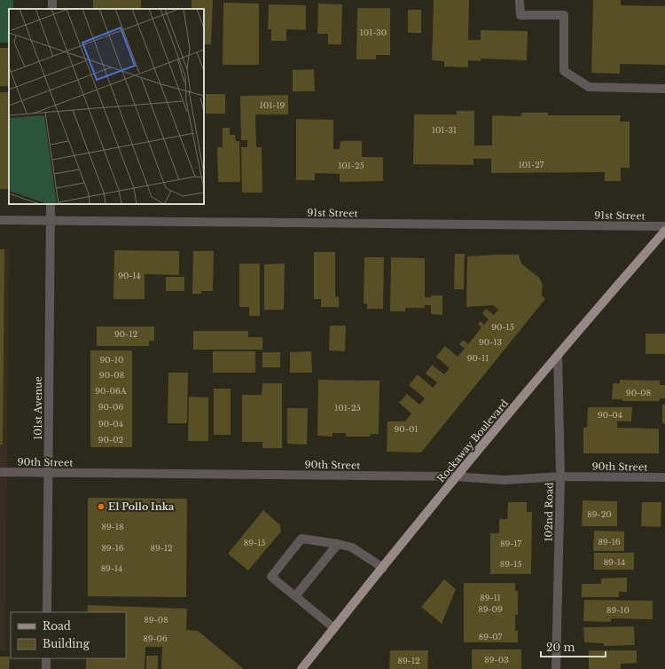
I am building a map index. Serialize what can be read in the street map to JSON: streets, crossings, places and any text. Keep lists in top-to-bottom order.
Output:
{
  "streets": {
    "main road": ["Rockaway Boulevard"],
    "street": [
      "91st Street",
      "101st Avenue",
      "90th Street",
      "102nd Road"
    ]
  },
  "crossings": [
    ["91st Street", "101st Avenue"],
    ["101st Avenue", "90th Street"],
    ["Rockaway Boulevard", "90th Street"],
    ["Rockaway Boulevard", "102nd Road"],
    ["90th Street", "102nd Road"]
  ],
  "places": ["El Pollo Inka"],
  "house_numbers": [
    "101-30",
    "101-19",
    "101-31",
    "101-27",
    "101-25",
    "90-14",
    "90-15",
    "90-12",
    "90-13",
    "90-11",
    "90-10",
    "90-08",
    "90-06A",
    "90-08",
    "90-06",
    "101-25",
    "90-04",
    "90-04",
    "90-01",
    "90-02",
    "89-20",
    "89-18",
    "89-16",
    "89-15",
    "89-17",
    "89-16",
    "89-12",
    "89-14",
    "89-15",
    "89-14",
    "89-11",
    "89-09",
    "89-10",
    "89-08",
    "89-07",
    "89-06",
    "89-03",
    "89-12"
  ],
  "legend": ["Road", "Building"],
  "scale_bar": "20 m"
}
